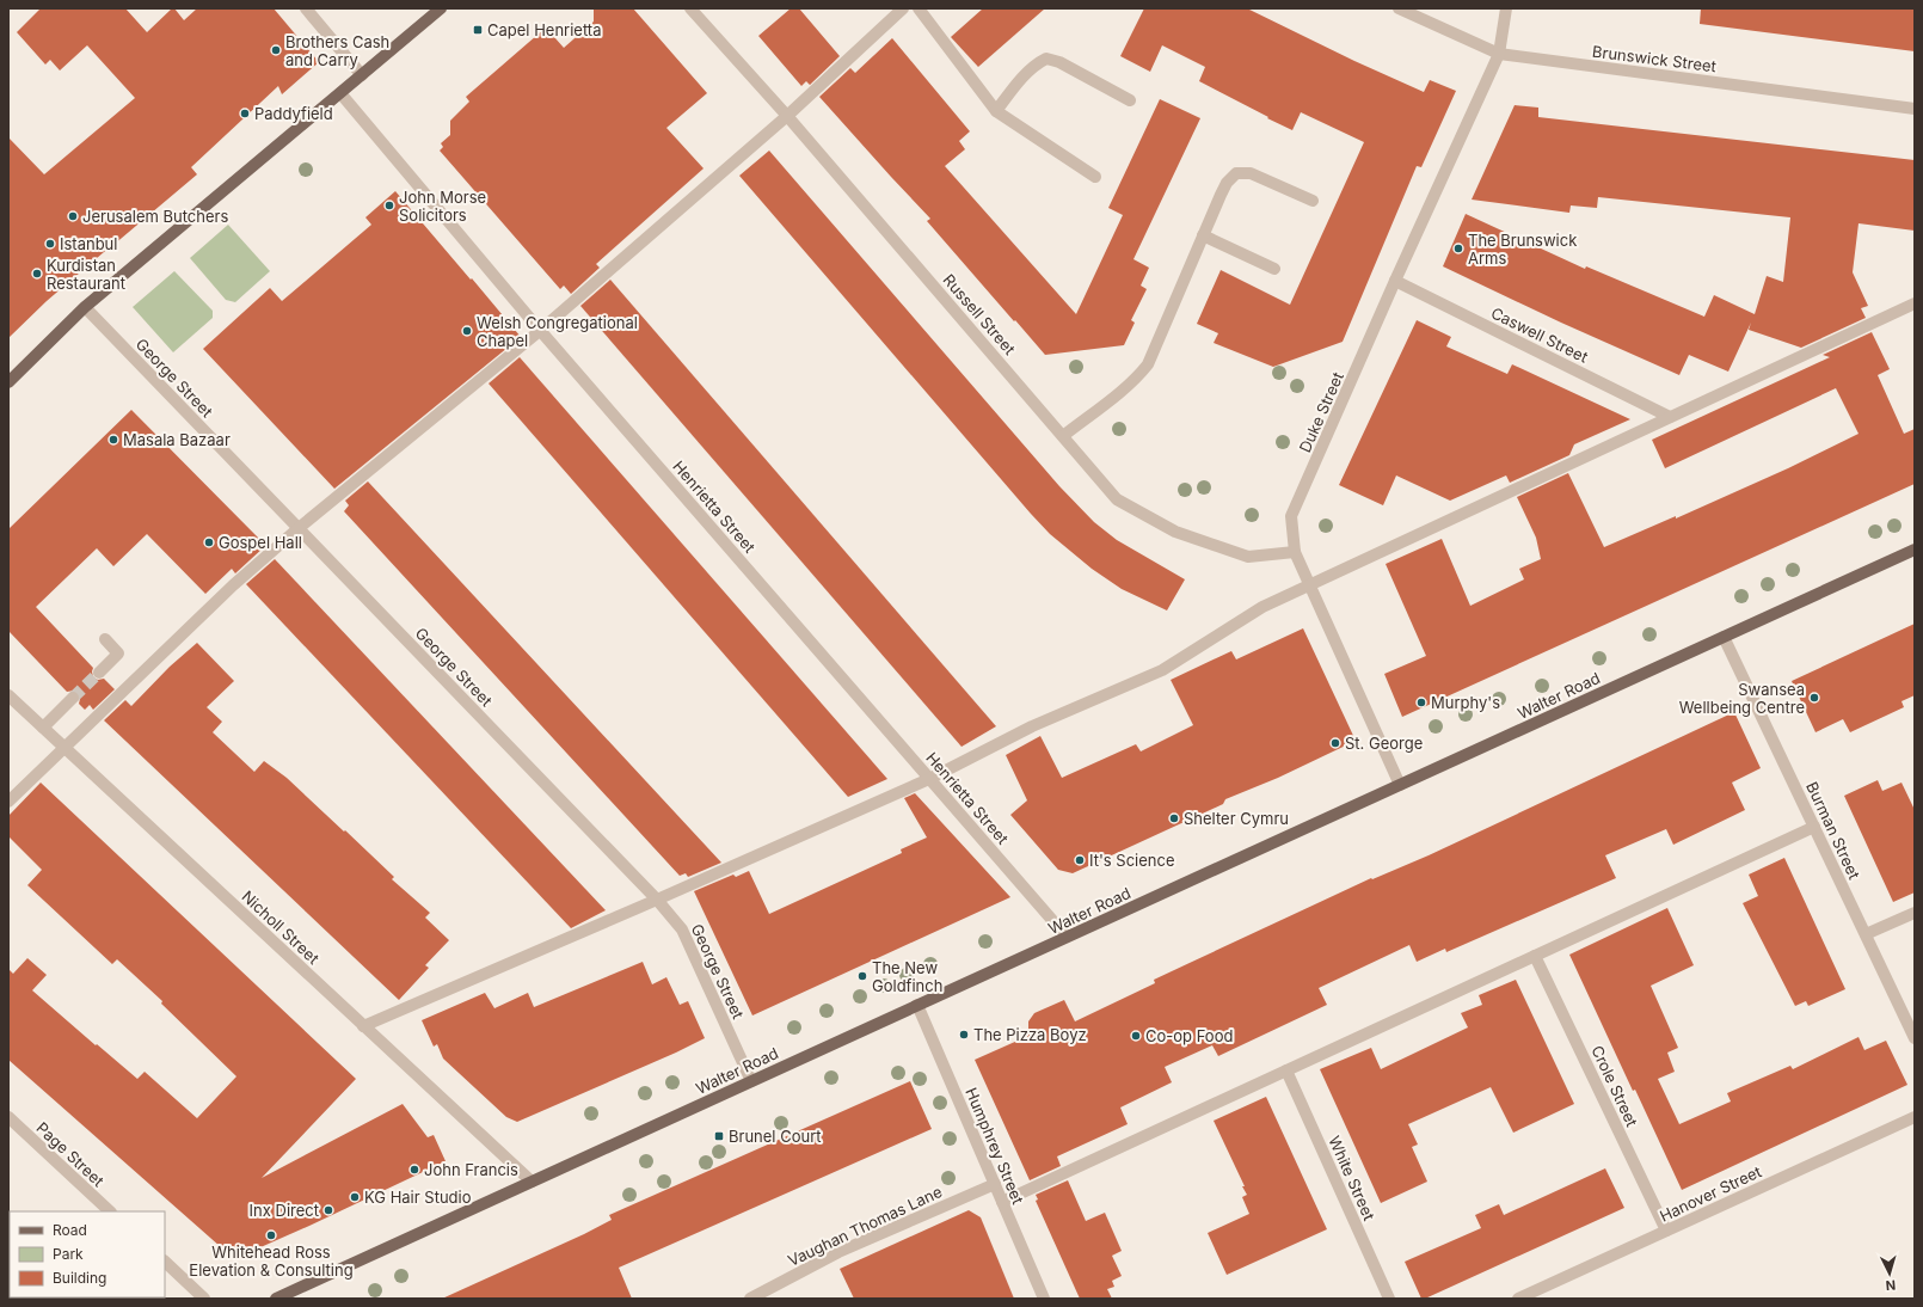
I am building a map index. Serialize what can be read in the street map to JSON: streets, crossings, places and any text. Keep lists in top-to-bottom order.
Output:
{
  "streets": {
    "main road": ["Walter Road"],
    "street": [
      "Brunswick Street",
      "Russell Street",
      "Caswell Street",
      "George Street",
      "Duke Street",
      "Henrietta Street",
      "Burman Street",
      "Nicholl Street",
      "Crole Street",
      "Humphrey Street",
      "Page Street",
      "White Street",
      "Hanover Street",
      "Vaughan Thomas Lane"
    ]
  },
  "crossings": [
    ["Brunswick Street", "Duke Street"],
    ["Russell Street", "Duke Street"],
    ["Caswell Street", "Duke Street"],
    ["George Street", "Walter Road"],
    ["Duke Street", "Walter Road"],
    ["Henrietta Street", "Walter Road"],
    ["Walter Road", "Burman Street"],
    ["Walter Road", "Nicholl Street"],
    ["Walter Road", "Humphrey Street"],
    ["Crole Street", "Hanover Street"],
    ["Humphrey Street", "Vaughan Thomas Lane"]
  ],
  "places": {
    "transit": ["Capel Henrietta", "Brunel Court"],
    "other": [
      "Brothers Cash and Carry",
      "Paddyfield",
      "John Morse Solicitors",
      "Jerusalem Butchers",
      "Istanbul",
      "The Brunswick Arms",
      "Kurdistan Restaurant",
      "Welsh Congregational Chapel",
      "Masala Bazaar",
      "Gospel Hall",
      "Swansea Wellbeing Centre",
      "Murphy's",
      "St. George",
      "Shelter Cymru",
      "It's Science",
      "The New Goldfinch",
      "The Pizza Boyz",
      "Co-op Food",
      "John Francis",
      "KG Hair Studio",
      "Inx Direct",
      "Whitehead Ross Elevation & Consulting"
    ]
  },
  "legend": ["Road", "Park", "Building"],
  "north": "bottom"
}
